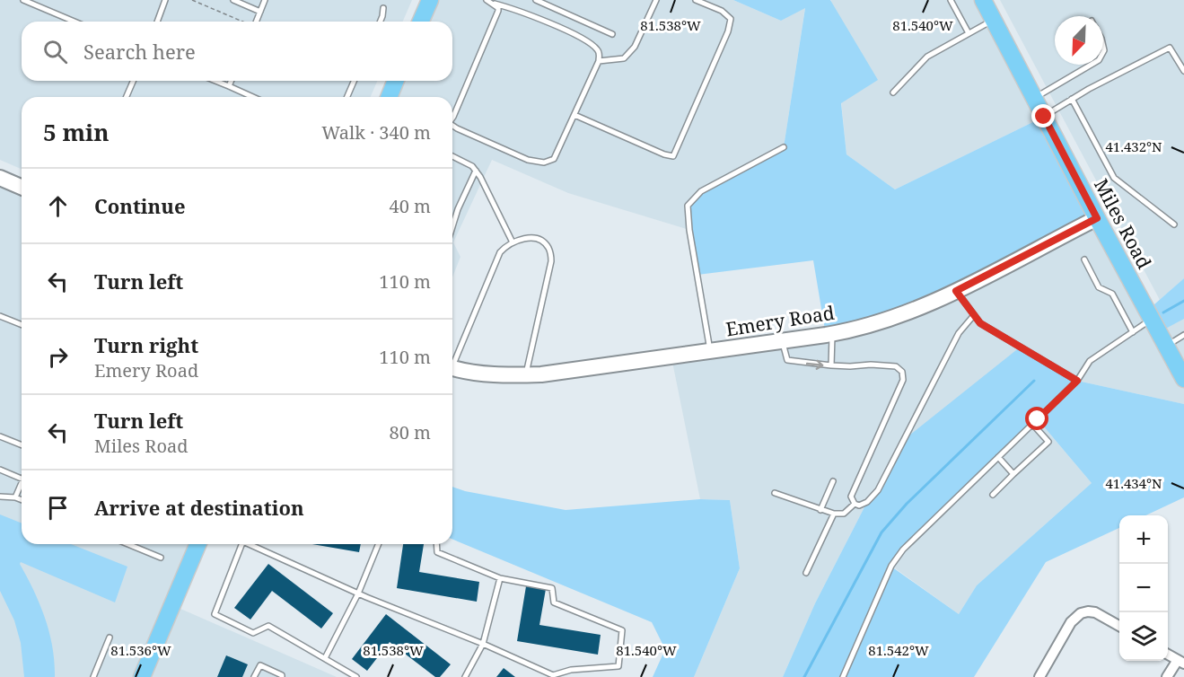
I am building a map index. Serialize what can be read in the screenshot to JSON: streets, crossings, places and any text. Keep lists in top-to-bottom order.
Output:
{
  "streets": {
    "main road": ["Miles Road"],
    "street": ["Emery Road"]
  },
  "crossings": [
    ["Miles Road", "Emery Road"]
  ],
  "north": "bottom left",
  "page": {
    "search": "Search here",
    "heading": ["5 min", "Walk · 340 m"],
    "list": [
      ["Continue", "40 m"],
      ["Turn left", "110 m"],
      ["Turn right", "Emery Road", "110 m"],
      ["Turn left", "Miles Road", "80 m"],
      "Arrive at destination"
    ],
    "map_buttons": ["+", "−"]
  },
  "coordinates": [
    "81.538°W",
    "81.540°W",
    "41.432°N",
    "41.434°N",
    "81.536°W",
    "81.542°W"
  ]
}
